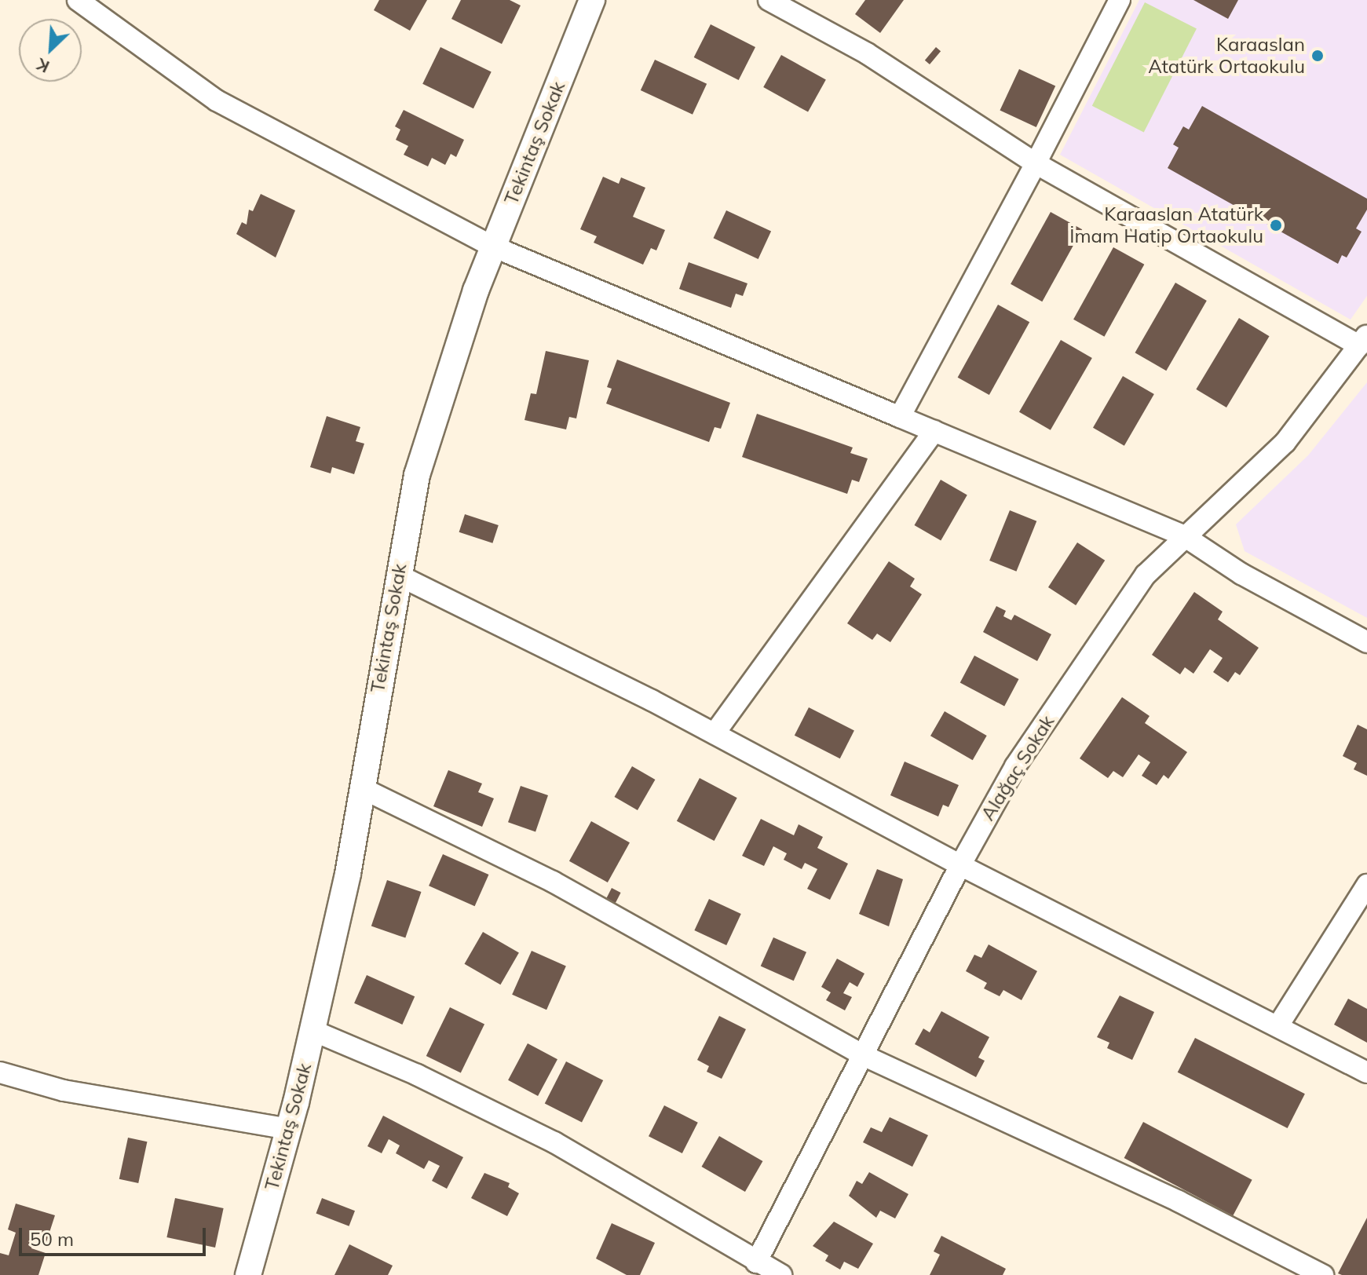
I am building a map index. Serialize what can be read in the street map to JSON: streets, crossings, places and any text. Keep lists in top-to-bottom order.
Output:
{
  "streets": {
    "street": ["Tekintaş Sokak", "Alağaç Sokak"]
  },
  "places": ["Karaaslan Atatürk Ortaokulu", "Karaaslan Atatürk İmam Hatip Ortaokulu"],
  "scale_bar": "50 m",
  "north": "bottom left"
}
